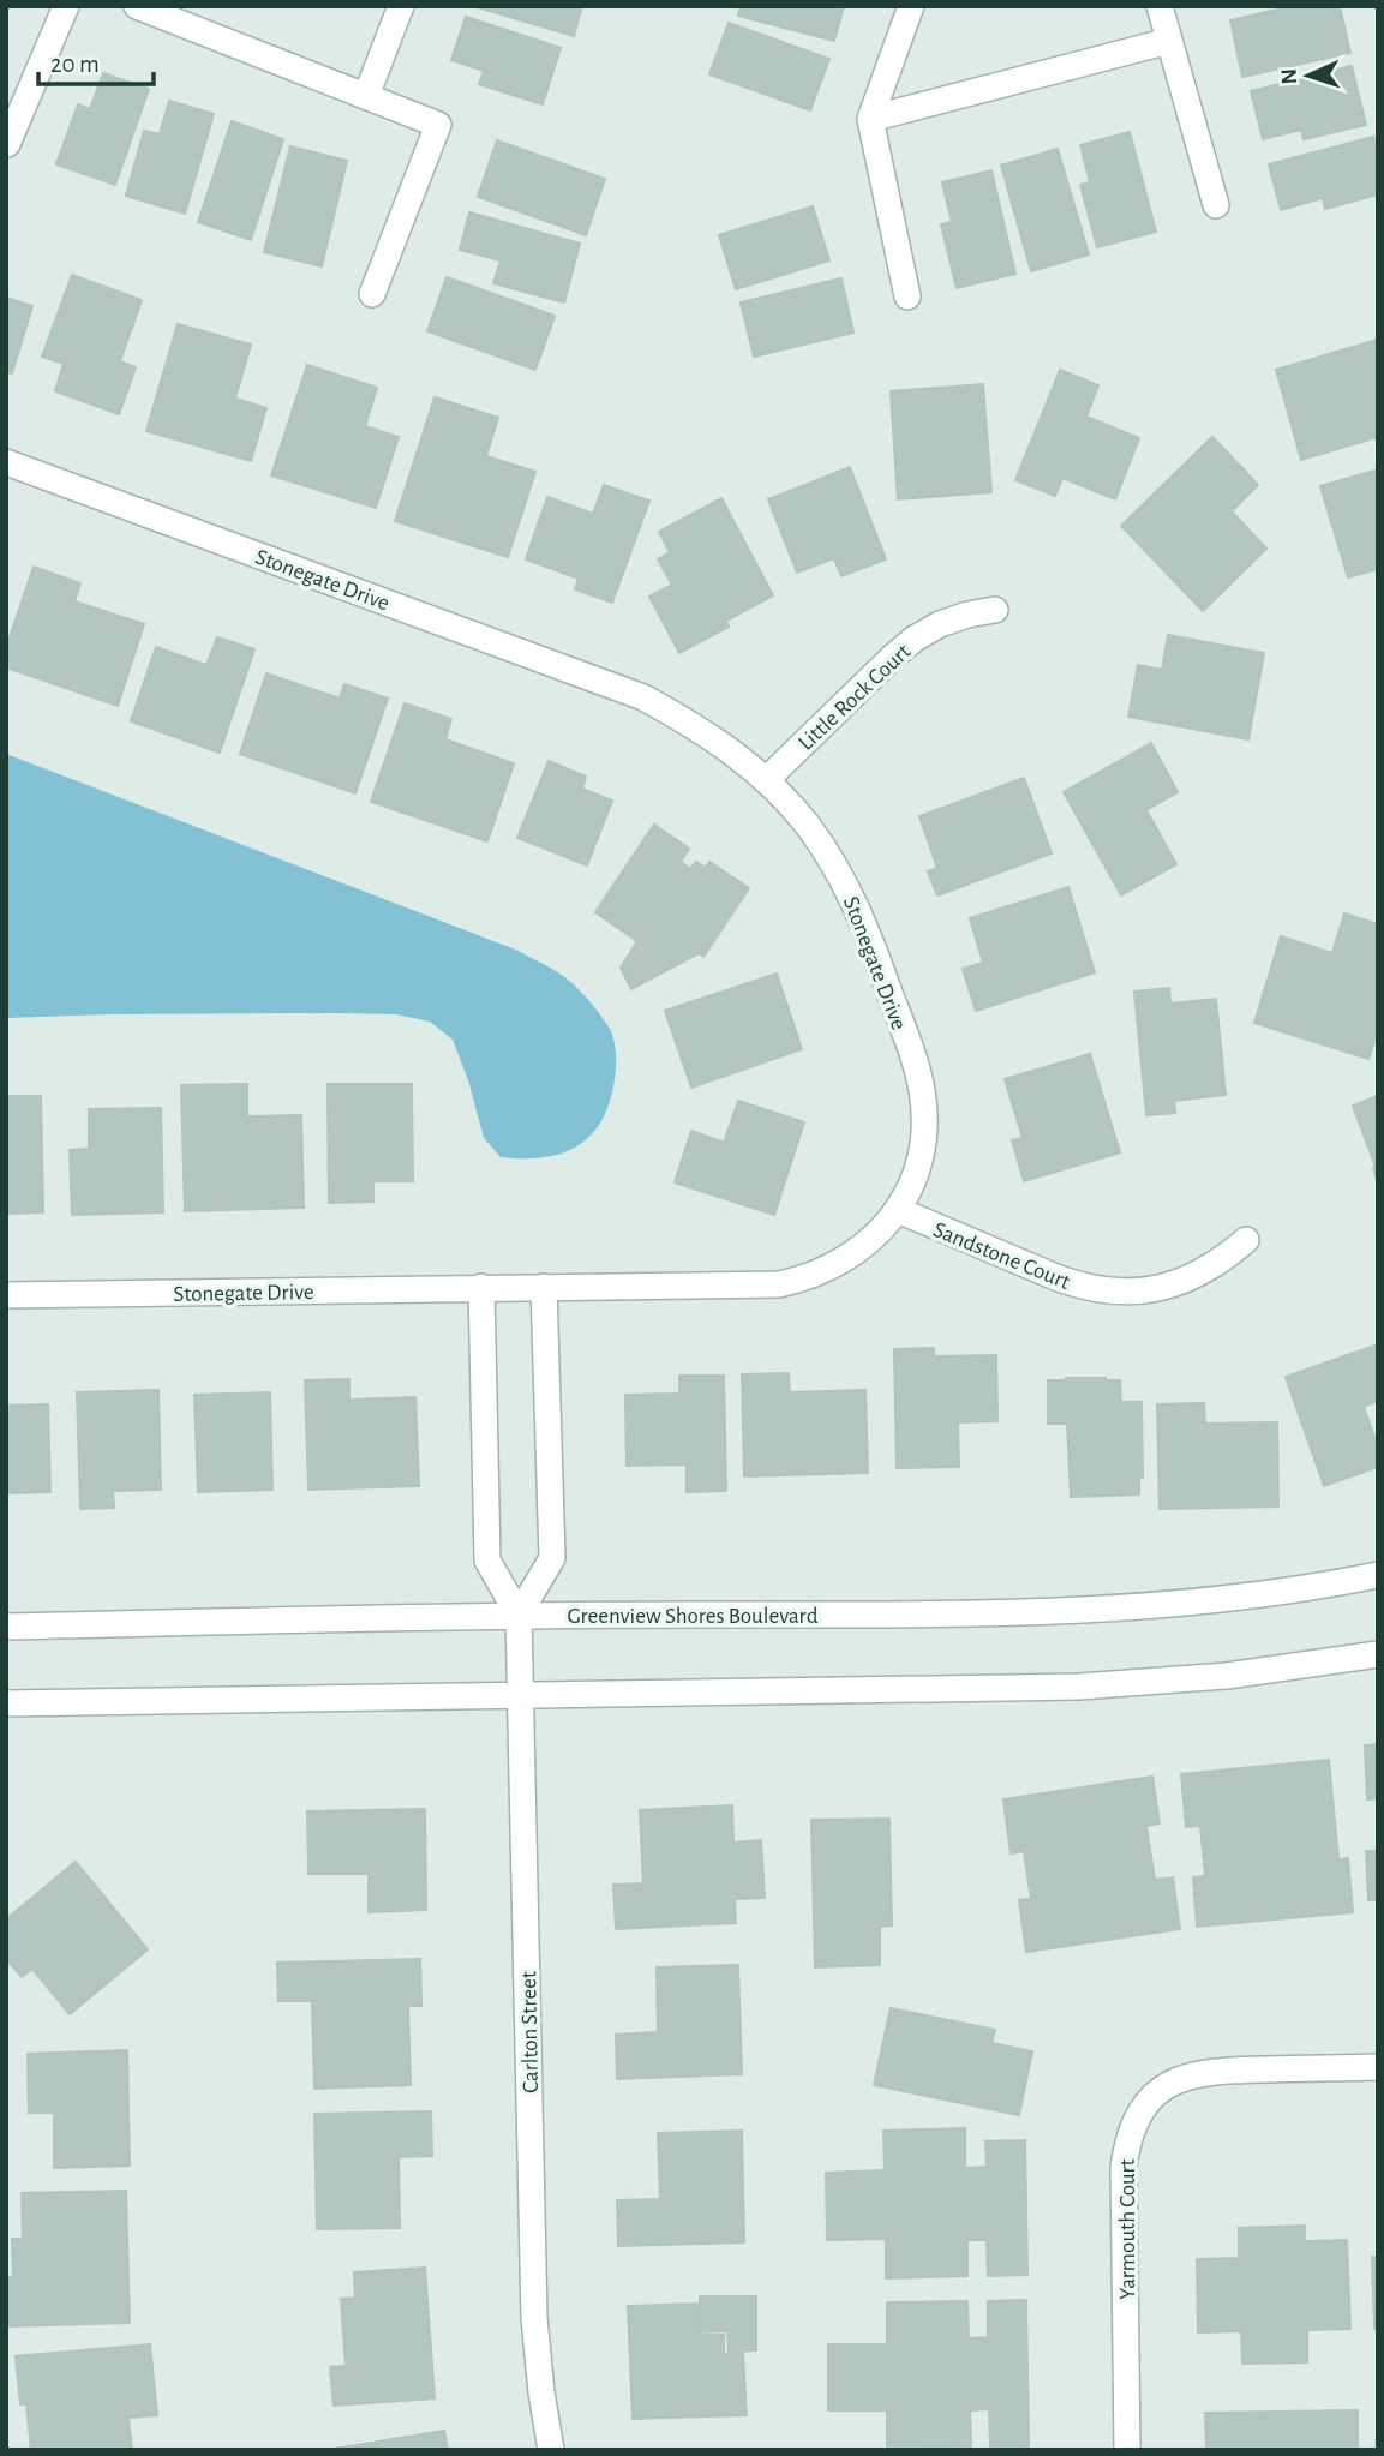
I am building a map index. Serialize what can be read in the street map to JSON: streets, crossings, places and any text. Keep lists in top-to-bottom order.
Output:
{
  "streets": {
    "street": [
      "Stonegate Drive",
      "Little Rock Court",
      "Sandstone Court",
      "Greenview Shores Boulevard",
      "Carlton Street",
      "Yarmouth Court"
    ]
  },
  "crossings": [
    ["Stonegate Drive", "Little Rock Court"],
    ["Stonegate Drive", "Sandstone Court"],
    ["Greenview Shores Boulevard", "Carlton Street"]
  ],
  "scale_bar": "20 m",
  "north": "left"
}
